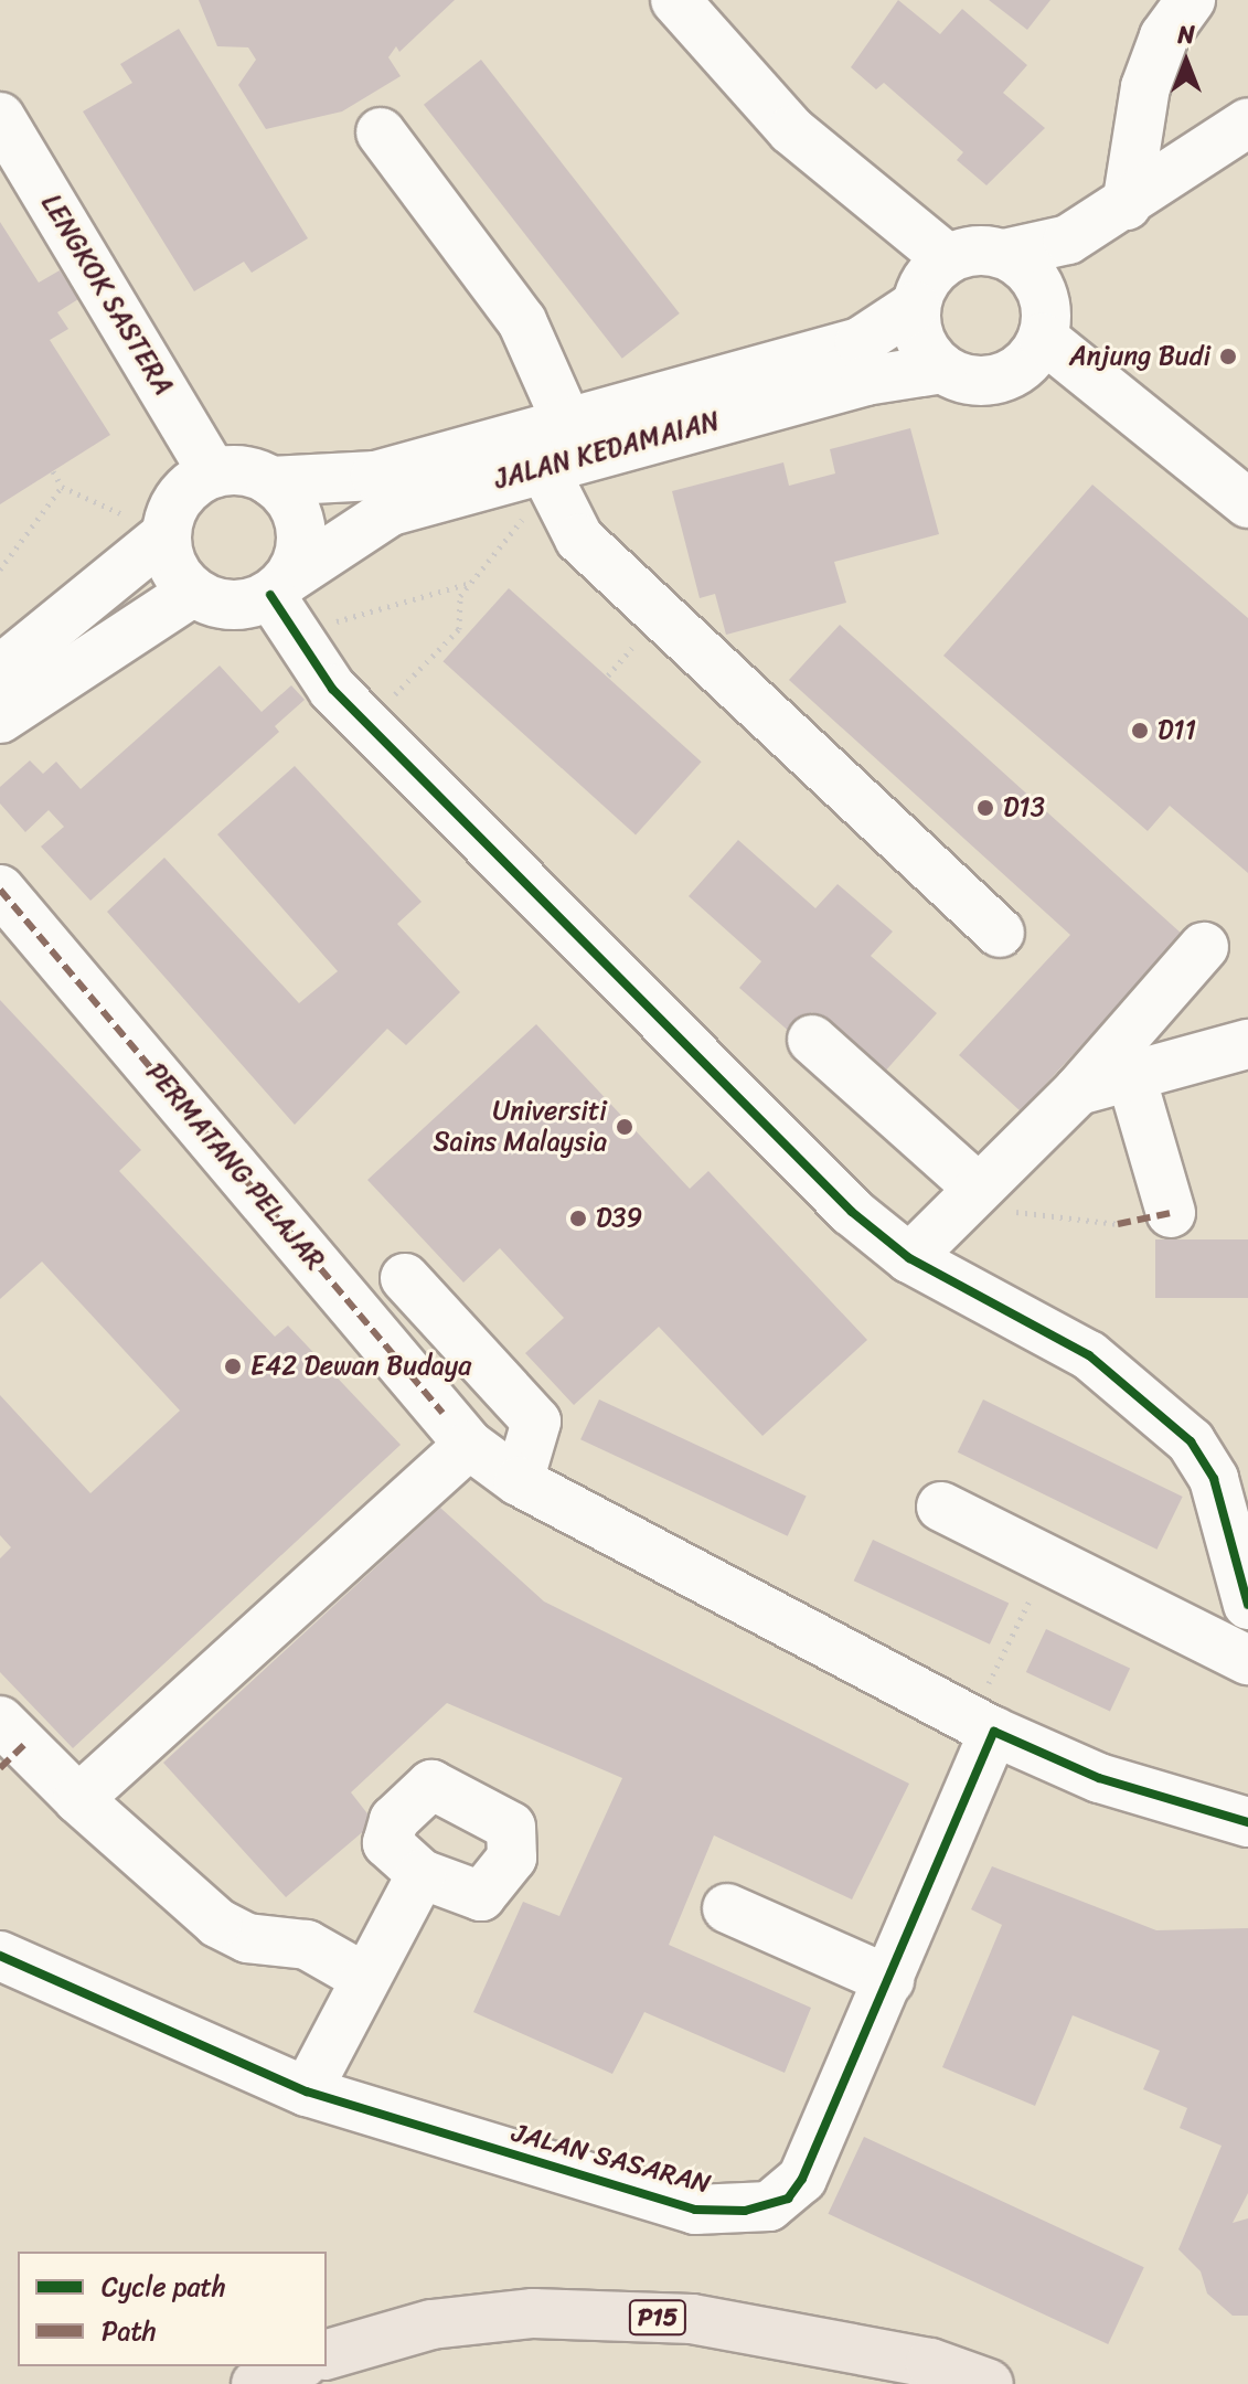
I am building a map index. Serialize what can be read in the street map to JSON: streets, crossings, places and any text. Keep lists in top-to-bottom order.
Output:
{
  "streets": {
    "main road": ["P15"],
    "street": [
      "LENGKOK SASTERA",
      "JALAN KEDAMAIAN",
      "PERMATANG PELAJAR",
      "JALAN SASARAN"
    ]
  },
  "crossings": [
    ["LENGKOK SASTERA", "JALAN KEDAMAIAN"],
    ["PERMATANG PELAJAR", "JALAN SASARAN"]
  ],
  "places": [
    "Anjung Budi",
    "D11",
    "D13",
    "Universiti Sains Malaysia",
    "D39",
    "E42 Dewan Budaya"
  ],
  "legend": ["Cycle path", "Path"],
  "north": "top"
}
